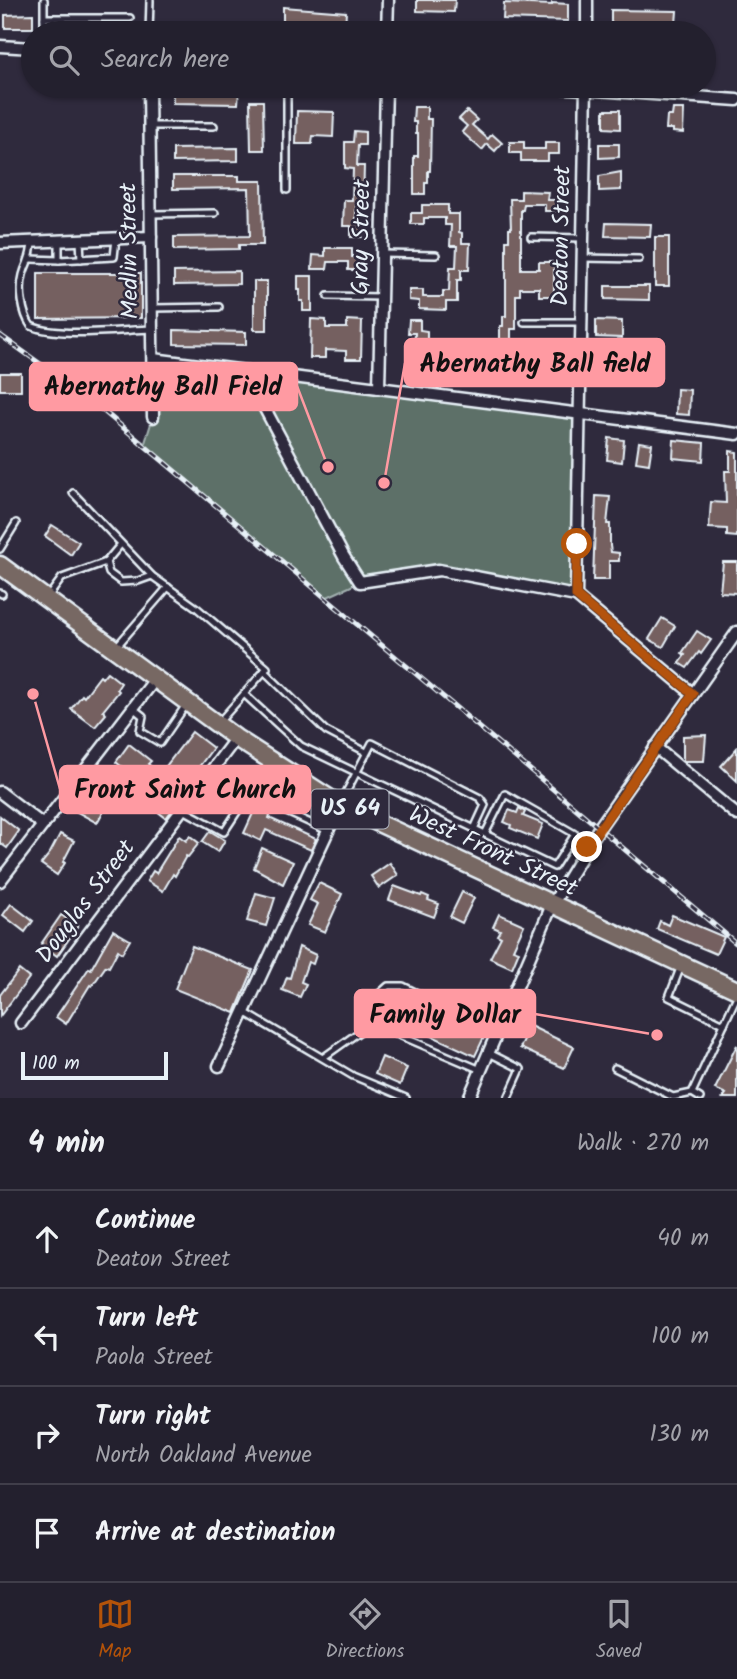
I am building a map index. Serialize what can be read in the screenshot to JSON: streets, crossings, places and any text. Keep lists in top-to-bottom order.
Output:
{
  "streets": {
    "main road": ["US 64", "West Front Street"],
    "street": [
      "Deaton Street",
      "Gray Street",
      "Medlin Street",
      "Douglas Street"
    ]
  },
  "crossings": [
    ["West Front Street", "Douglas Street"]
  ],
  "places": [
    "Abernathy Ball Field",
    "Abernathy Ball field",
    "Front Saint Church",
    "Family Dollar"
  ],
  "scale_bar": "100 m",
  "page": {
    "search": "Search here",
    "scale": "100 m",
    "heading": ["4 min", "Walk · 270 m"],
    "list": [
      ["Continue", "Deaton Street", "40 m"],
      ["Turn left", "Paola Street", "100 m"],
      ["Turn right", "North Oakland Avenue", "130 m"],
      "Arrive at destination"
    ],
    "nav": ["Map", "Directions", "Saved"]
  }
}
